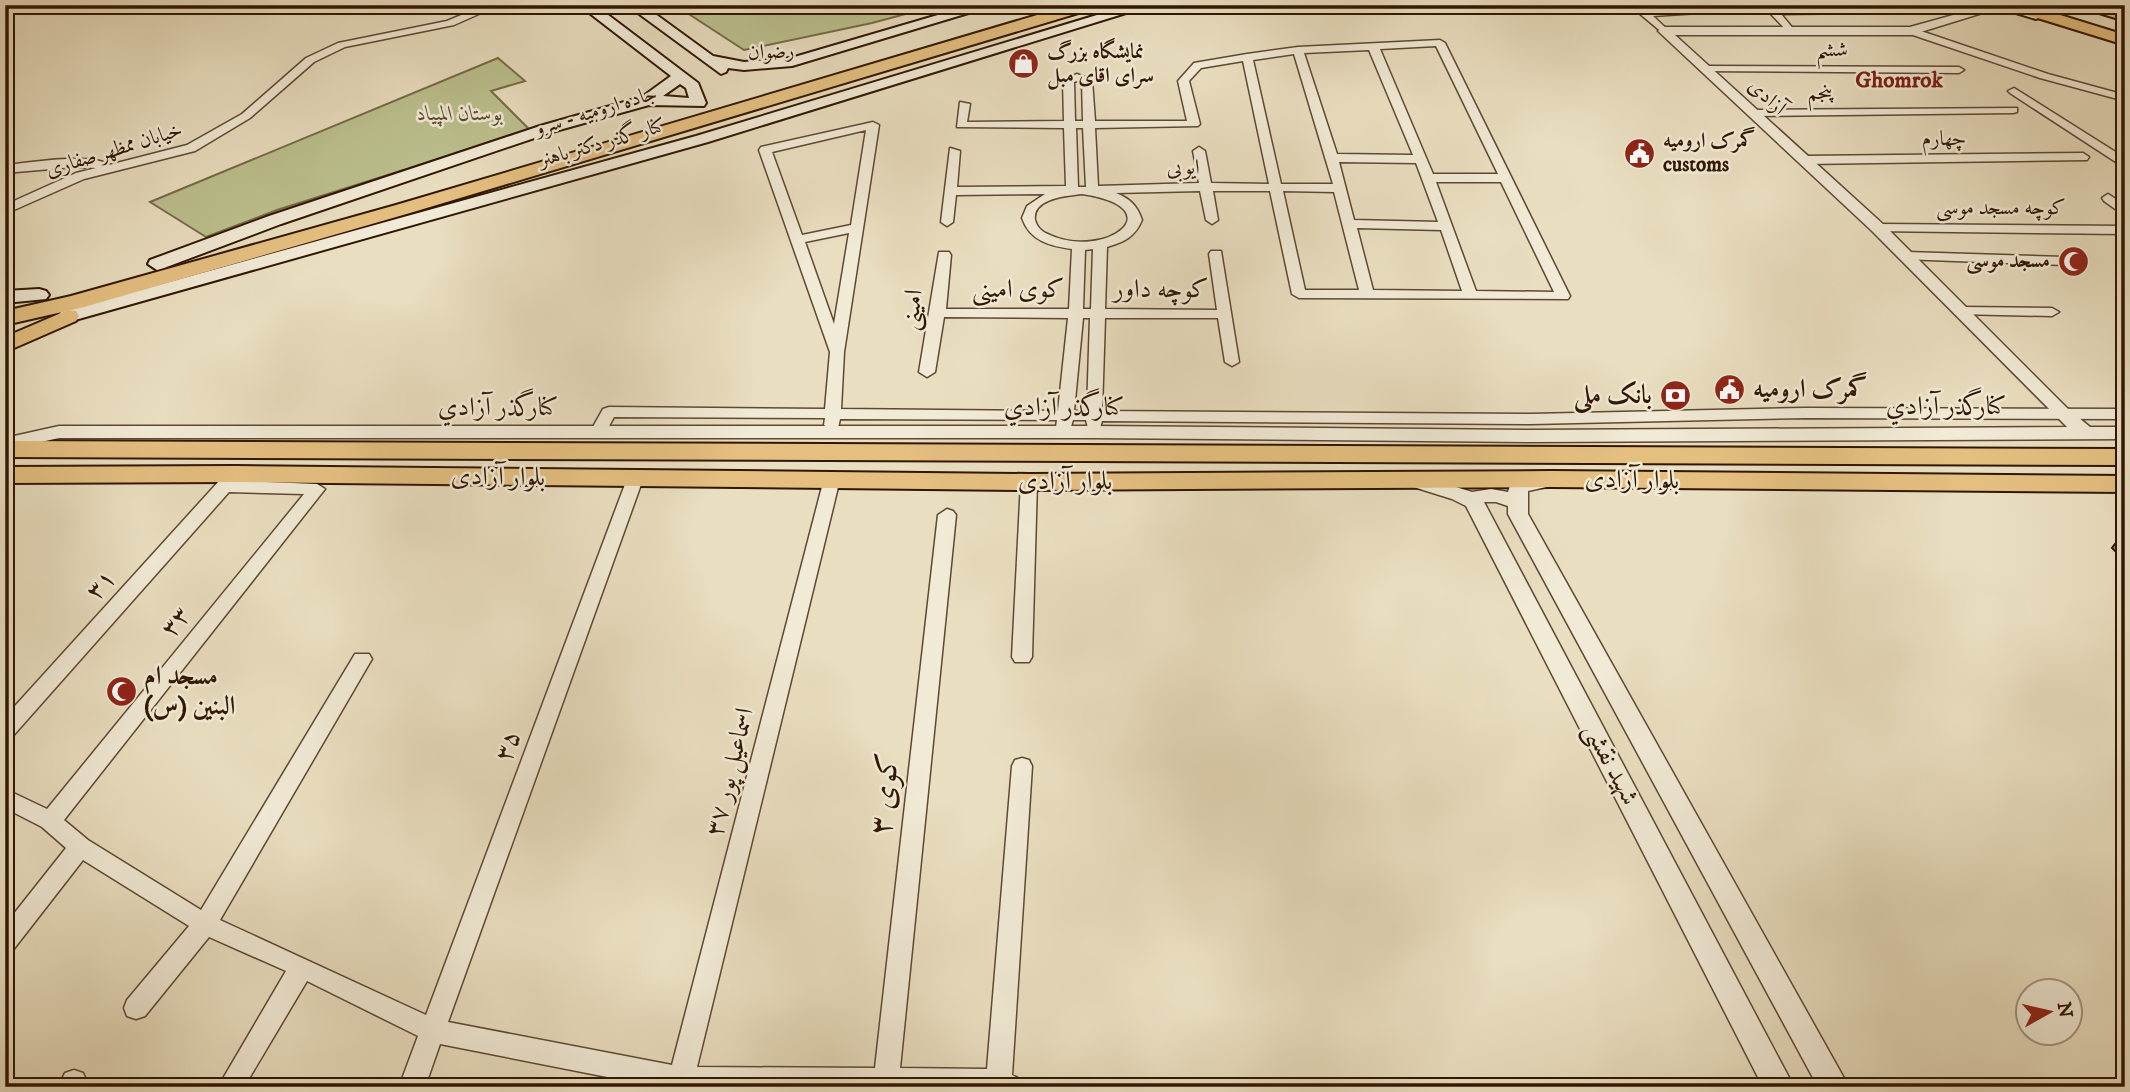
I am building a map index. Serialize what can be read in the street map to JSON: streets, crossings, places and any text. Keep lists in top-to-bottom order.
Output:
{
  "streets": {
    "highway": ["جاده ارومیه - سرو"],
    "main road": ["رضوان", "کنار گذر دکتر باهنر", "بلوار آزادی"],
    "street": [
      "ششم",
      "پنجم",
      "آزادی",
      "چهارم",
      "خیابان ممظهر صفاری",
      "ایوبی",
      "کوچه مسجد موسی",
      "کوی امینی",
      "کوچه داور",
      "امینی",
      "کنارگذر آزادي",
      "۳۱",
      "۳۳",
      "۳۵",
      "شهید نقشی",
      "اسماعیل پور ۳۷",
      "کوی ۳"
    ]
  },
  "crossings": [
    ["ششم", "آزادی"],
    ["رضوان", "جاده ارومیه - سرو"],
    ["پنجم", "آزادی"],
    ["آزادی", "چهارم"],
    ["آزادی", "کوچه مسجد موسی"],
    ["آزادی", "کنارگذر آزادي"],
    ["جاده ارومیه - سرو", "کنار گذر دکتر باهنر"],
    ["کوی امینی", "کوچه داور"],
    ["کوی امینی", "امینی"],
    ["کنارگذر آزادي", "بلوار آزادی"],
    ["بلوار آزادی", "۳۱"],
    ["بلوار آزادی", "۳۳"],
    ["بلوار آزادی", "۳۵"],
    ["بلوار آزادی", "اسماعیل پور ۳۷"],
    ["۳۱", "۳۳"]
  ],
  "districts": ["Ghomrok"],
  "parks": ["بوستان المپیاد"],
  "places": {
    "shop": ["نمایشگاه بزرگ سرای اقای مبل"],
    "public building": ["گمرک ارومیه customs", "گمرک ارومیه"],
    "mosque": ["مسجد موسی", "مسجد ام البنین (س)"],
    "bank": ["بانک ملى"]
  },
  "north": "right"
}
